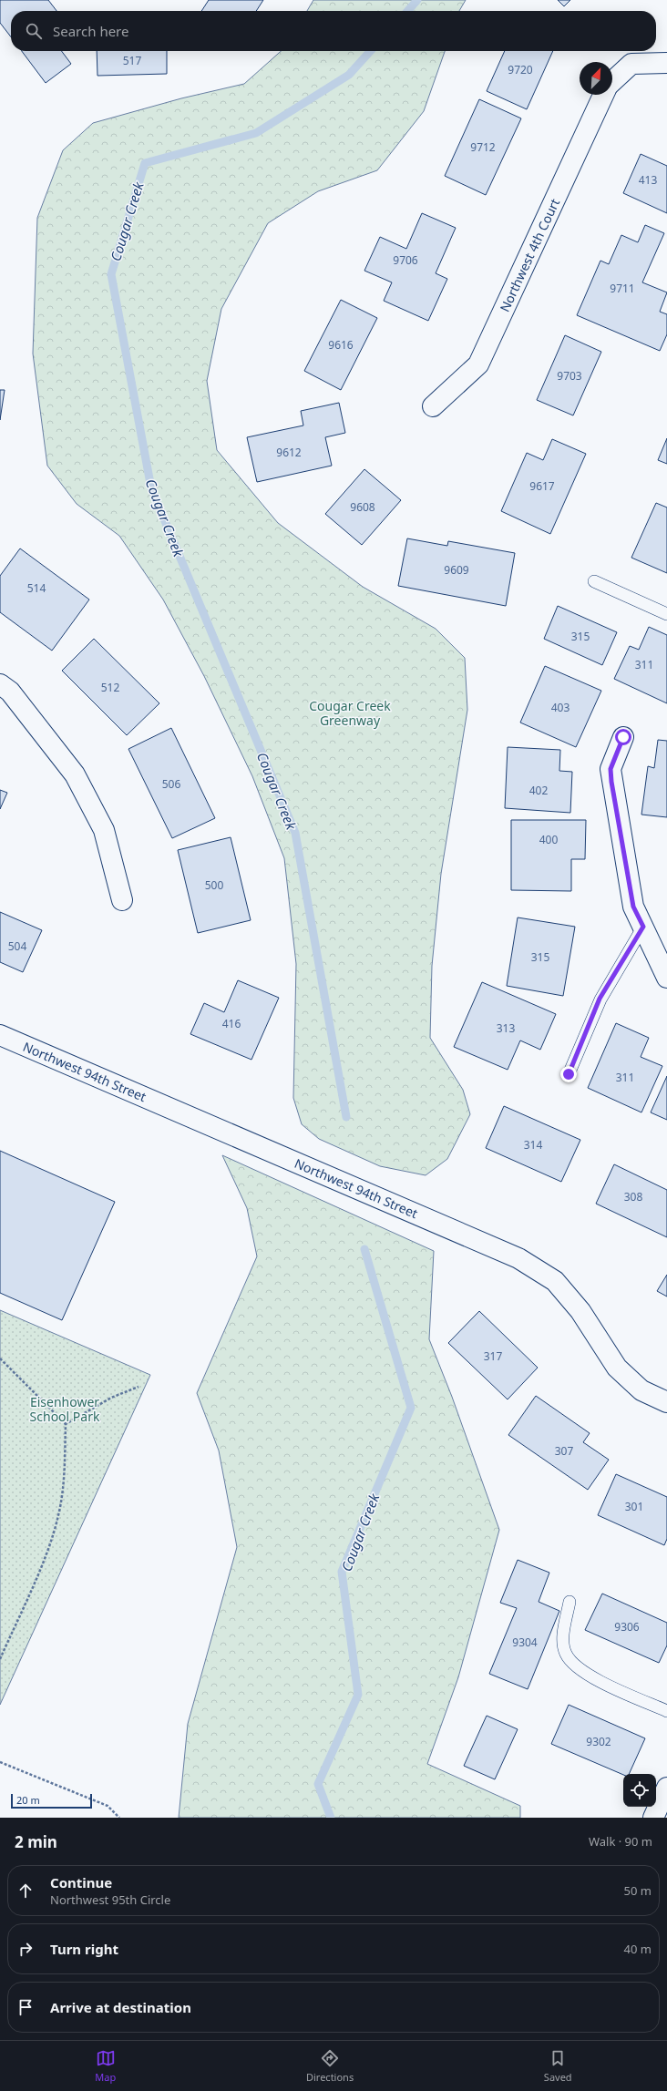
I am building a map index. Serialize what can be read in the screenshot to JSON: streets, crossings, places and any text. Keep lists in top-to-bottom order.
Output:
{
  "streets": {
    "street": ["Northwest 4th Court", "Northwest 94th Street"]
  },
  "water": ["Cougar Creek"],
  "parks": ["Cougar Creek Greenway", "Eisenhower School Park"],
  "house_numbers": [
    "517",
    "9720",
    "9712",
    "413",
    "9706",
    "9711",
    "9616",
    "9703",
    "9612",
    "9617",
    "9608",
    "9609",
    "514",
    "315",
    "311",
    "512",
    "403",
    "506",
    "402",
    "400",
    "500",
    "504",
    "315",
    "416",
    "313",
    "311",
    "314",
    "308",
    "317",
    "307",
    "301",
    "9306",
    "9304",
    "9302"
  ],
  "scale_bar": "20 m",
  "north": "top right",
  "page": {
    "search": "Search here",
    "scale": "20 m",
    "heading": ["2 min", "Walk · 90 m"],
    "list": [
      ["Continue", "Northwest 95th Circle", "50 m"],
      ["Turn right", "40 m"],
      "Arrive at destination"
    ],
    "nav": ["Map", "Directions", "Saved"]
  }
}
